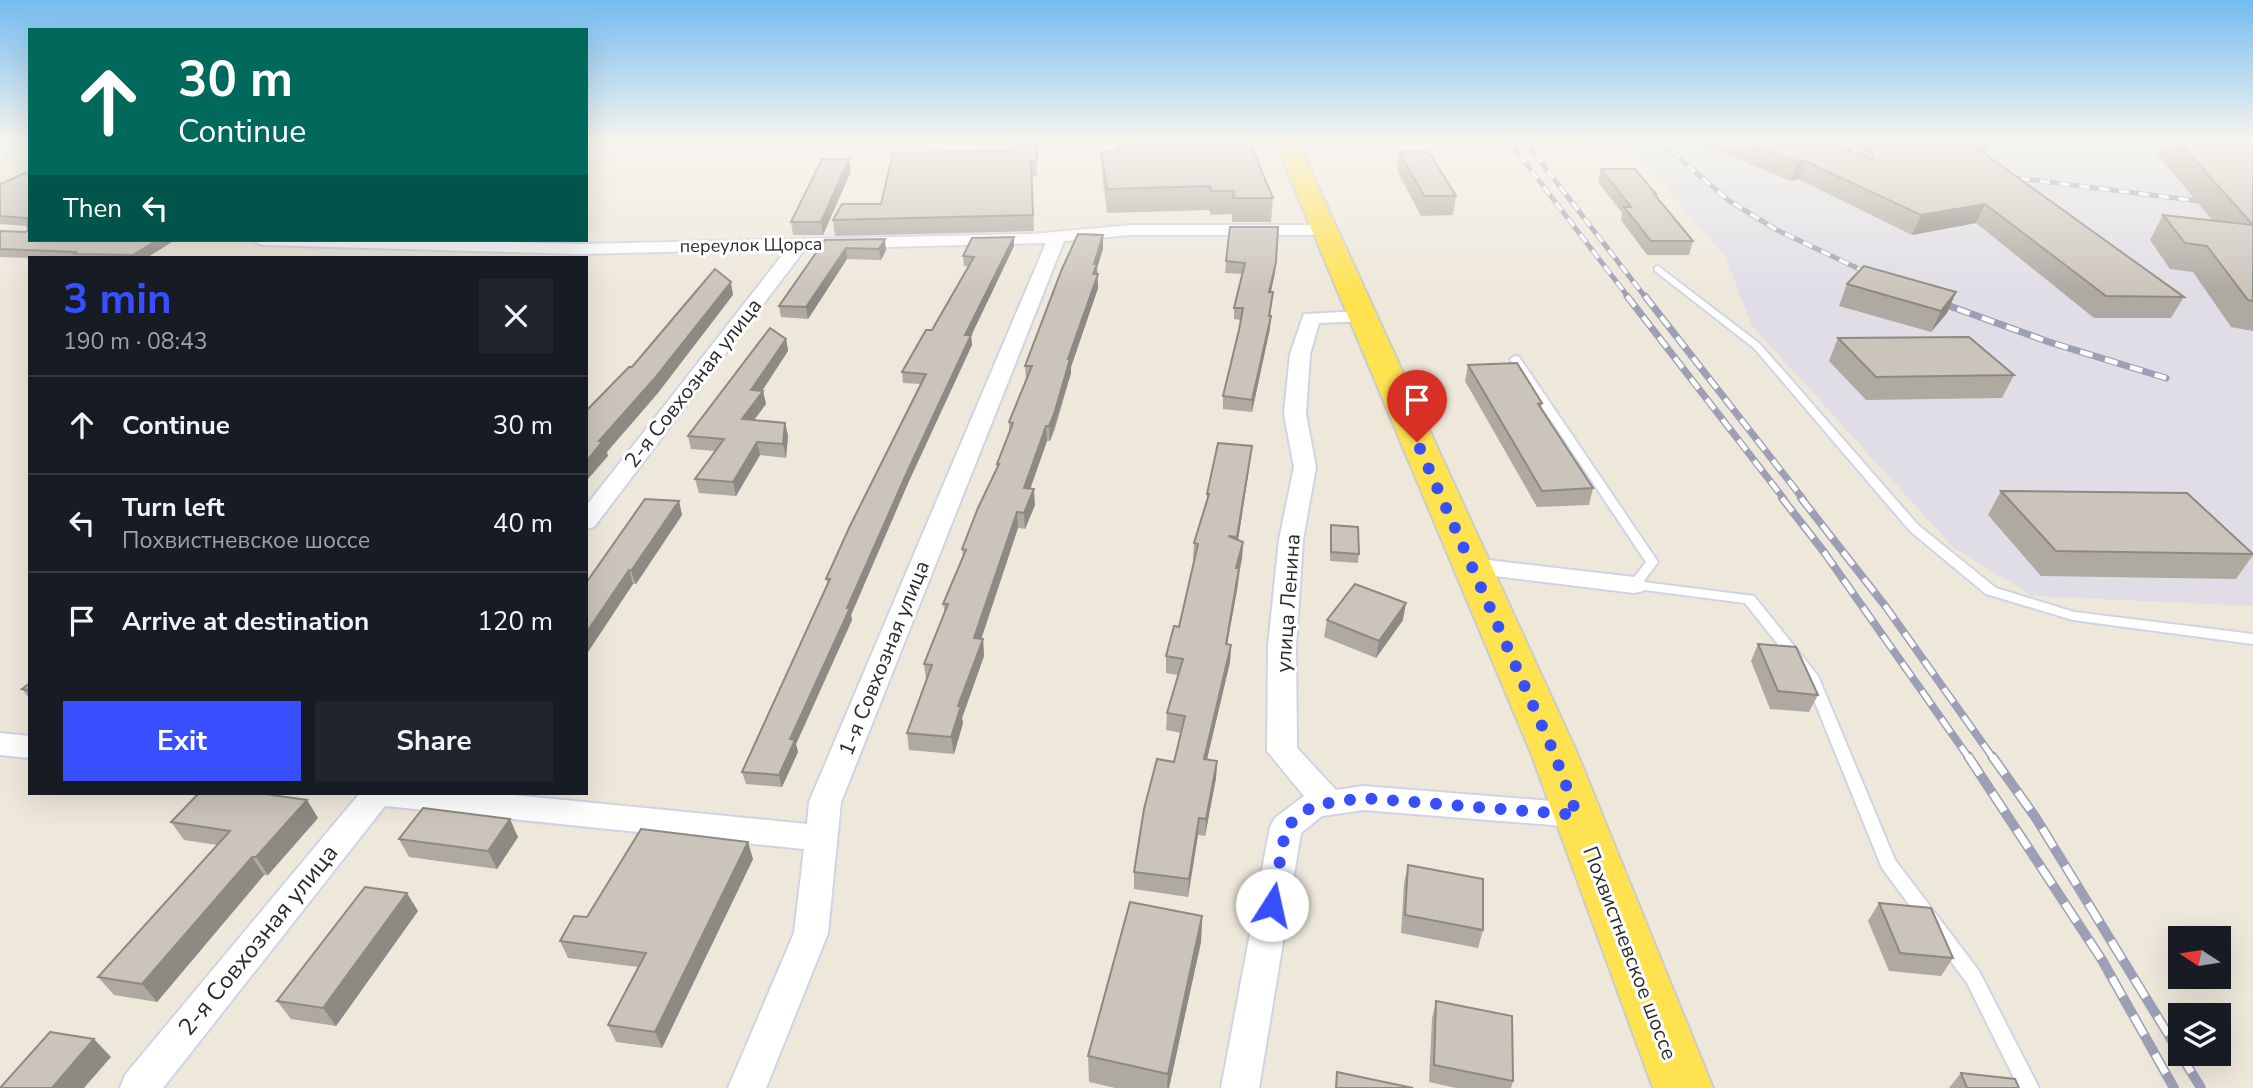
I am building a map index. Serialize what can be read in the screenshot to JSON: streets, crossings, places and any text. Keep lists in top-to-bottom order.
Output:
{
  "streets": {
    "main road": ["Похвистневское шоссе"],
    "street": [
      "переулок Щорса",
      "2-я Совхозная улица",
      "улица Ленина",
      "1-я Совхозная улица"
    ]
  },
  "crossings": [
    ["переулок Щорса", "2-я Совхозная улица"],
    ["переулок Щорса", "1-я Совхозная улица"],
    ["улица Ленина", "Похвистневское шоссе"]
  ],
  "north": "left",
  "page": {
    "turn": ["30 m", "Continue"],
    "then": "Then",
    "heading": ["3 min", "190 m · 08:43"],
    "list": [
      {
        "name": "Continue",
        "value": "30 m"
      },
      {
        "name": "Turn left",
        "note": "Похвистневское шоссе",
        "value": "40 m"
      },
      {
        "name": "Arrive at destination",
        "value": "120 m"
      }
    ],
    "buttons": ["Exit", "Share"]
  }
}
